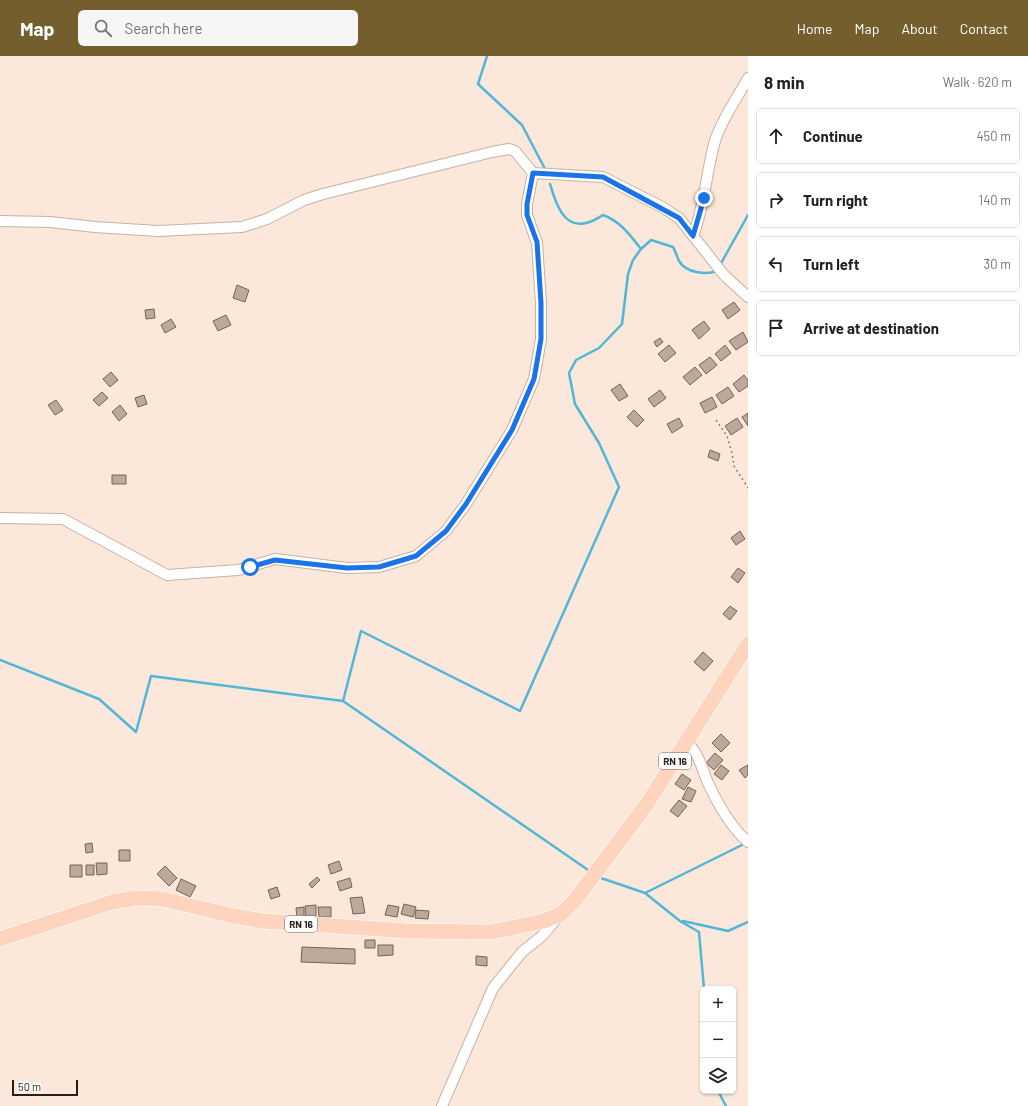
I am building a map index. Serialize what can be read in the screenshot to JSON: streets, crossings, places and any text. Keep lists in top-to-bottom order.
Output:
{
  "streets": {
    "main road": ["RN 16"]
  },
  "scale_bar": "50 m",
  "page": {
    "header": "Map",
    "search": "Search here",
    "nav": [
      "Home",
      "Map",
      "About",
      "Contact"
    ],
    "heading": ["8 min", "Walk · 620 m"],
    "list": [
      ["Continue", "450 m"],
      ["Turn right", "140 m"],
      ["Turn left", "30 m"],
      "Arrive at destination"
    ],
    "map_buttons": ["+", "−"],
    "scale": "50 m"
  }
}
